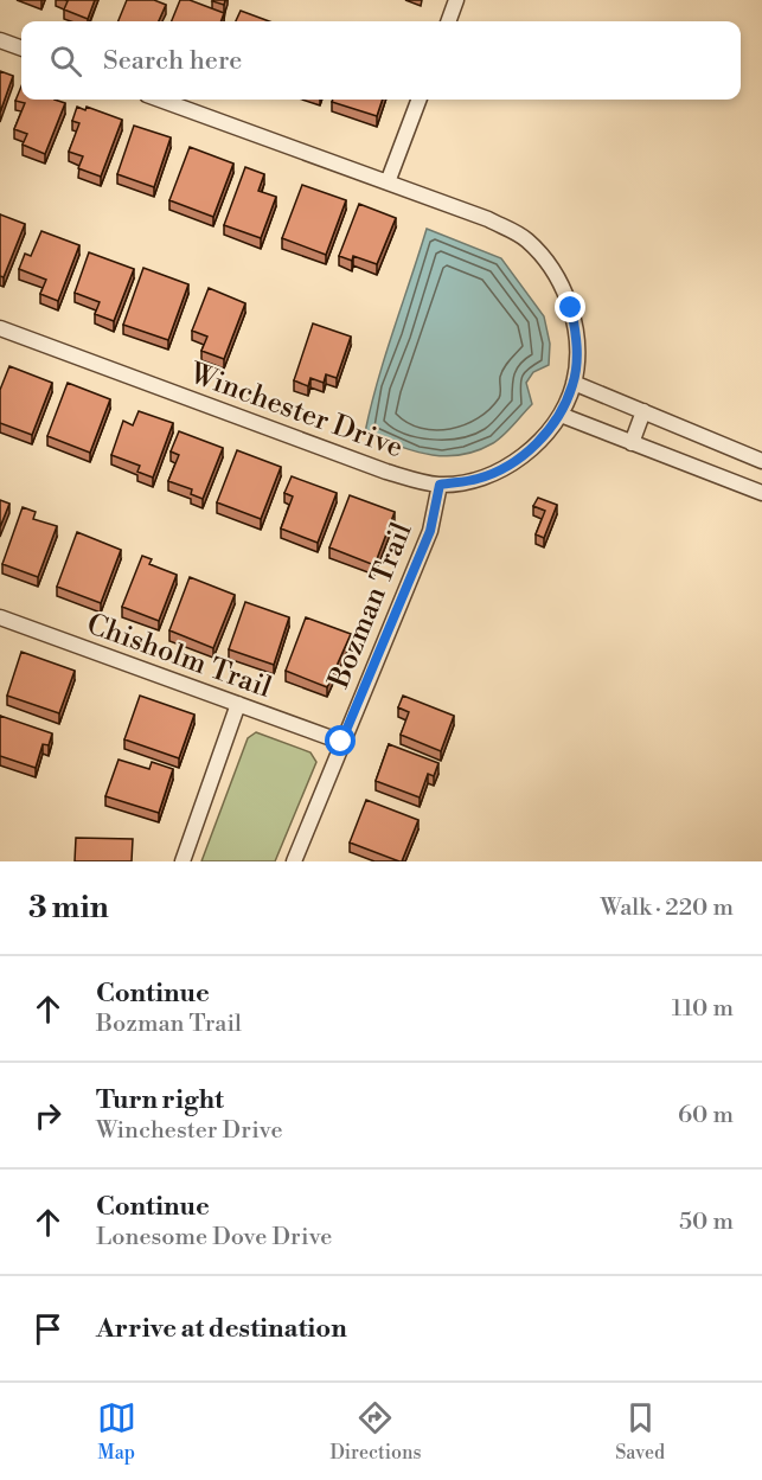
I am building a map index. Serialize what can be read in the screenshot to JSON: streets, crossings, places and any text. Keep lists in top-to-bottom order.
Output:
{
  "streets": {
    "street": ["Winchester Drive", "Bozman Trail", "Chisholm Trail"]
  },
  "crossings": [
    ["Winchester Drive", "Bozman Trail"],
    ["Bozman Trail", "Chisholm Trail"]
  ],
  "page": {
    "search": "Search here",
    "heading": ["3 min", "Walk · 220 m"],
    "list": [
      ["Continue", "Bozman Trail", "110 m"],
      ["Turn right", "Winchester Drive", "60 m"],
      ["Continue", "Lonesome Dove Drive", "50 m"],
      "Arrive at destination"
    ],
    "nav": ["Map", "Directions", "Saved"]
  }
}
